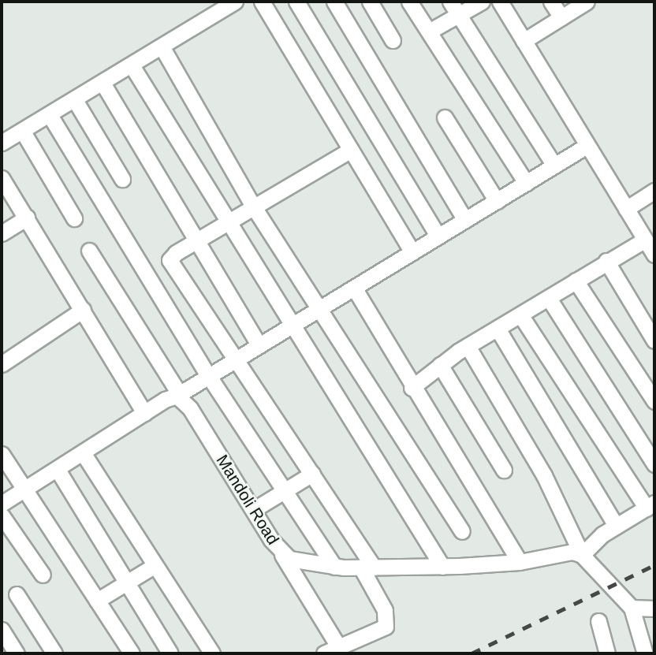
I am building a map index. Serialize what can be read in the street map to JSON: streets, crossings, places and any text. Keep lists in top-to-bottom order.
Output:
{
  "streets": {
    "street": ["Mandoli Road"]
  }
}
